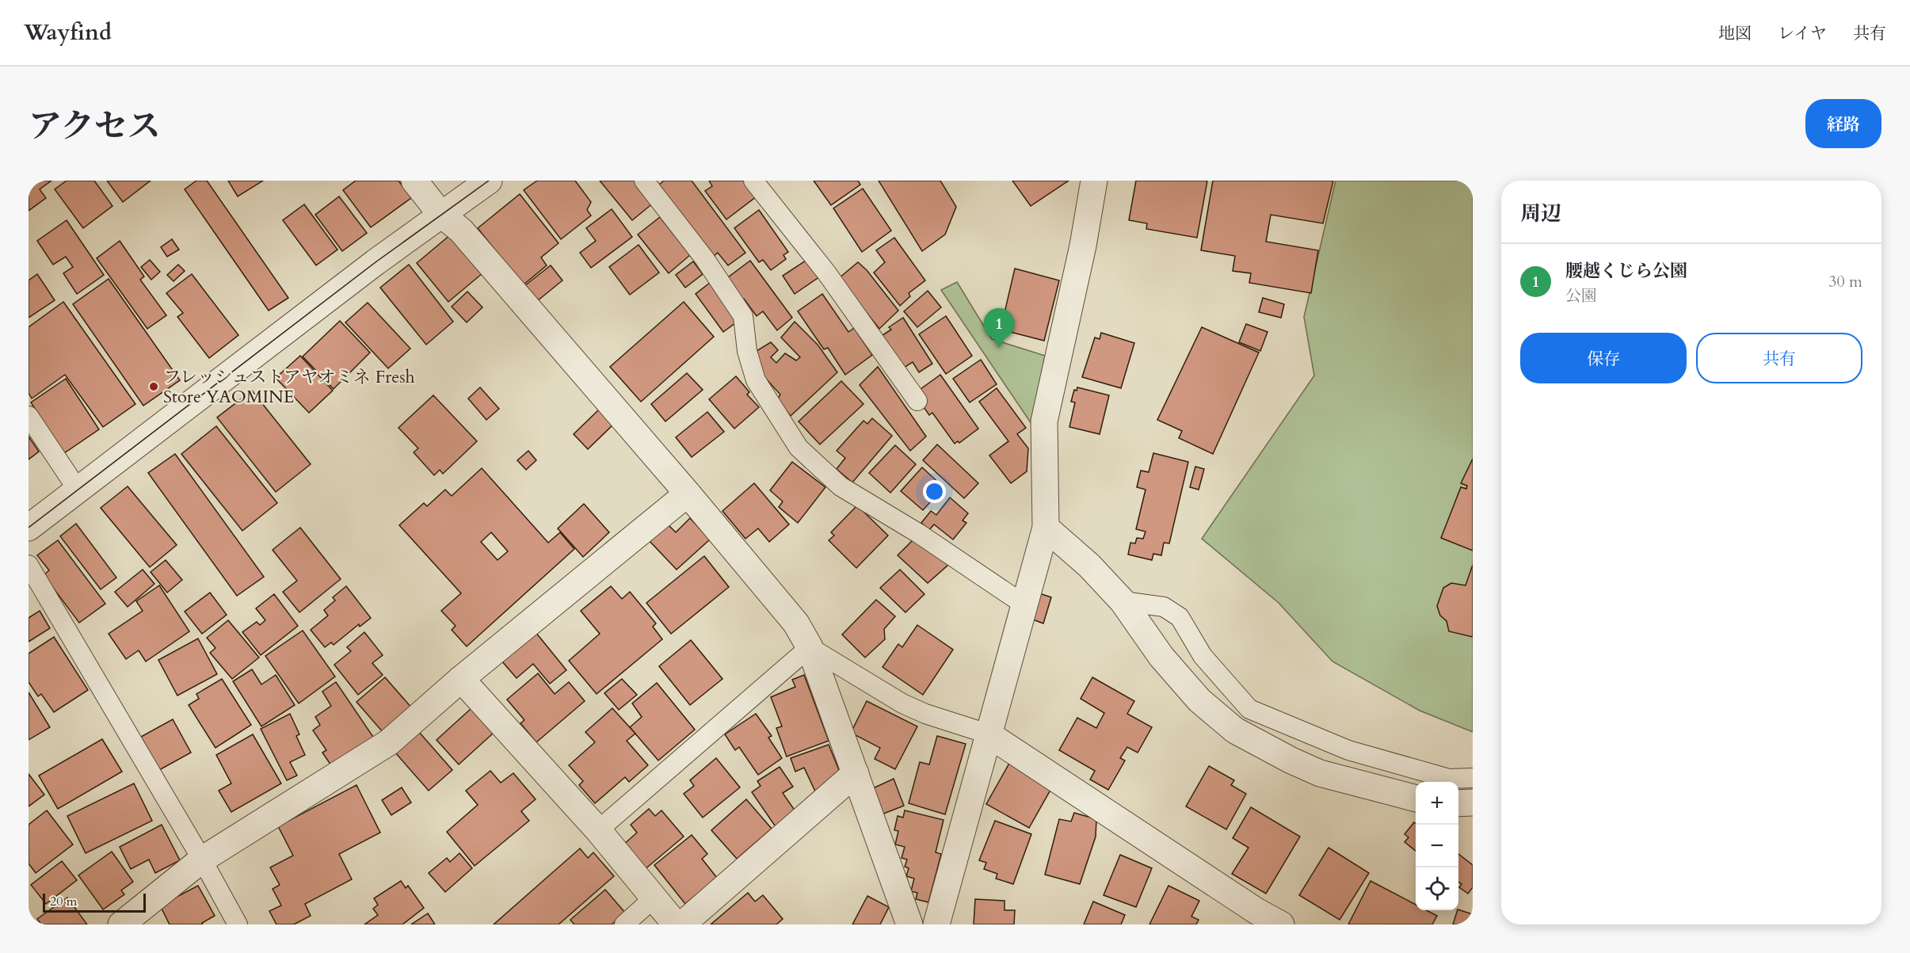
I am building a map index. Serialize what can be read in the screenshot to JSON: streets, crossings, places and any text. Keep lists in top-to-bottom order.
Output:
{
  "places": ["フレッシュストアヤオミネ Fresh Store YAOMINE"],
  "scale_bar": "20 m",
  "page": {
    "header": "Wayfind",
    "nav": ["地図", "レイヤ", "共有"],
    "title": "アクセス",
    "buttons": [
      "経路",
      ["保存", "共有"]
    ],
    "heading": "周辺",
    "list": [
      {
        "mark": "1",
        "name": "腰越くじら公園",
        "note": "公園",
        "value": "30 m"
      }
    ],
    "pins": "1",
    "map_buttons": ["+", "−"],
    "scale": "20 m"
  }
}
